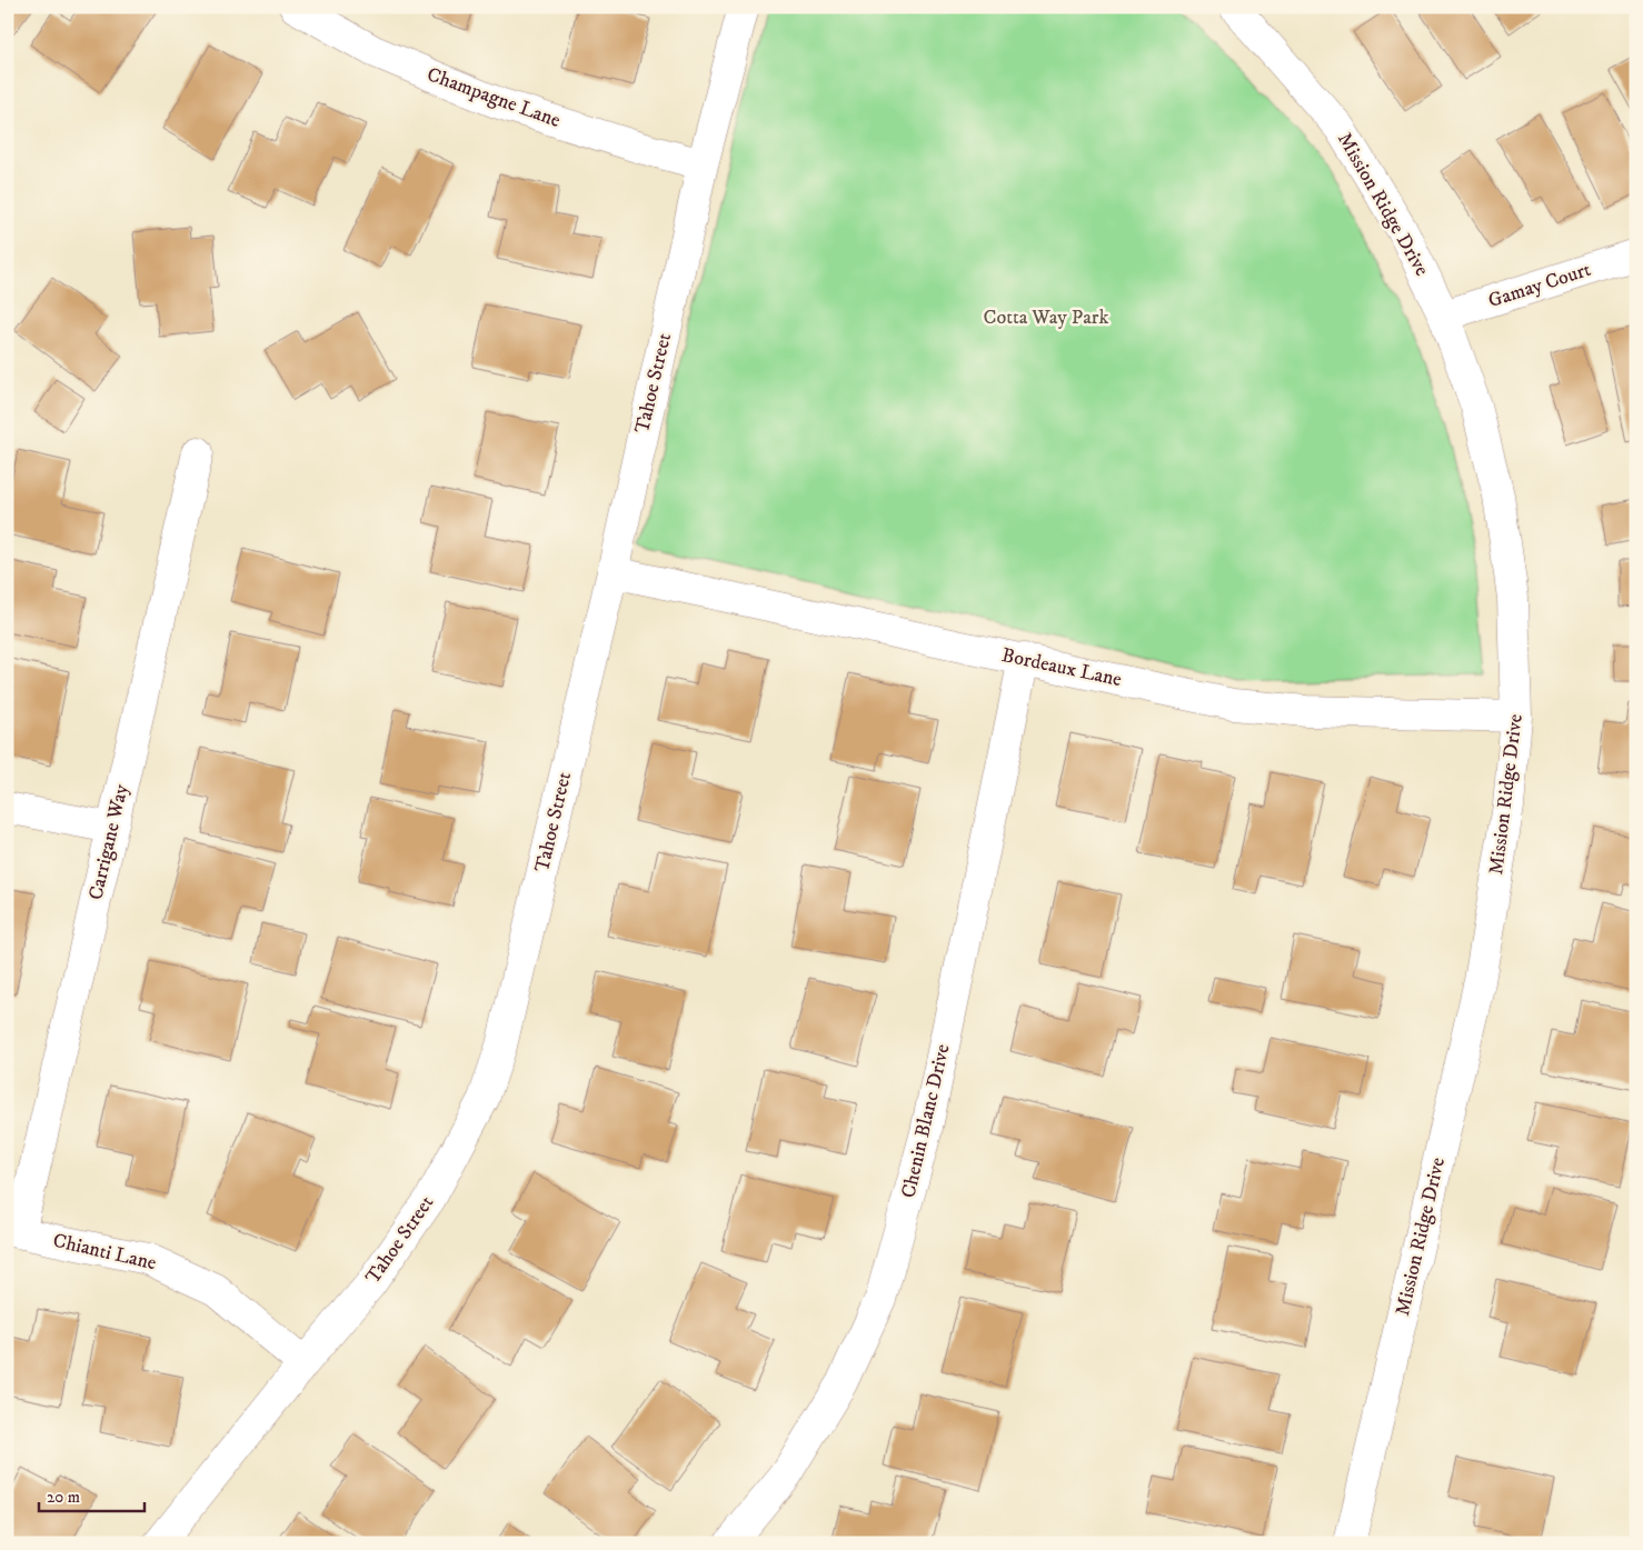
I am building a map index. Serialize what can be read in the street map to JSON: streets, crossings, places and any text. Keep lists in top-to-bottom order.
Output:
{
  "streets": {
    "street": [
      "Champagne Lane",
      "Mission Ridge Drive",
      "Gamay Court",
      "Tahoe Street",
      "Bordeaux Lane",
      "Carrigane Way",
      "Chenin Blanc Drive",
      "Chianti Lane"
    ]
  },
  "crossings": [
    ["Champagne Lane", "Tahoe Street"],
    ["Mission Ridge Drive", "Gamay Court"],
    ["Mission Ridge Drive", "Bordeaux Lane"],
    ["Tahoe Street", "Bordeaux Lane"],
    ["Tahoe Street", "Chianti Lane"],
    ["Bordeaux Lane", "Chenin Blanc Drive"],
    ["Carrigane Way", "Chianti Lane"]
  ],
  "parks": ["Cotta Way Park"],
  "scale_bar": "20 m"
}
